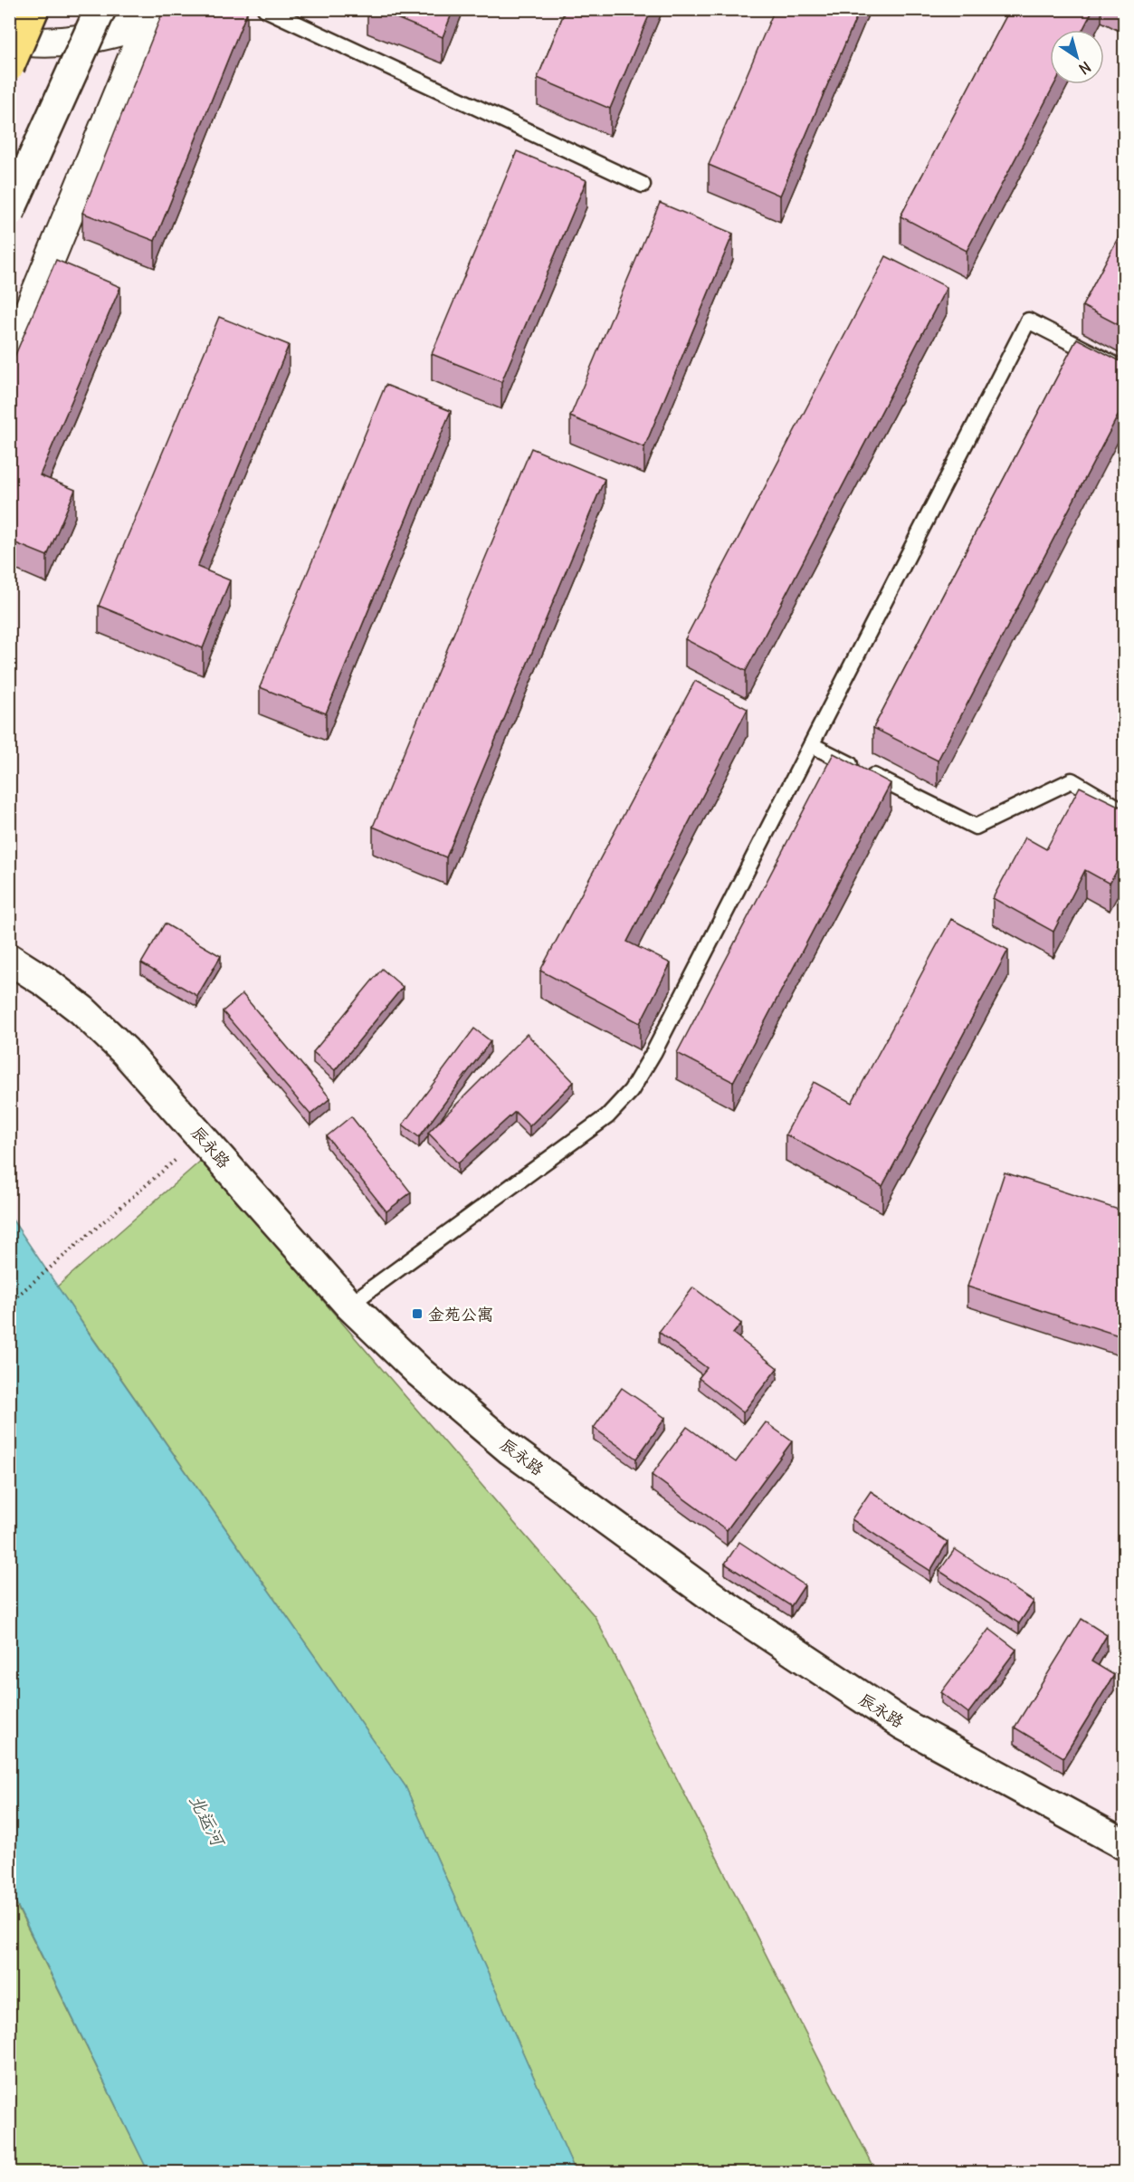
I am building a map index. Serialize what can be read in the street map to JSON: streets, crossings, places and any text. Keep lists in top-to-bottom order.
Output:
{
  "streets": {
    "main road": ["辰永路"]
  },
  "water": ["北运河"],
  "places": {
    "transit": ["金苑公寓"]
  },
  "north": "bottom right"
}
